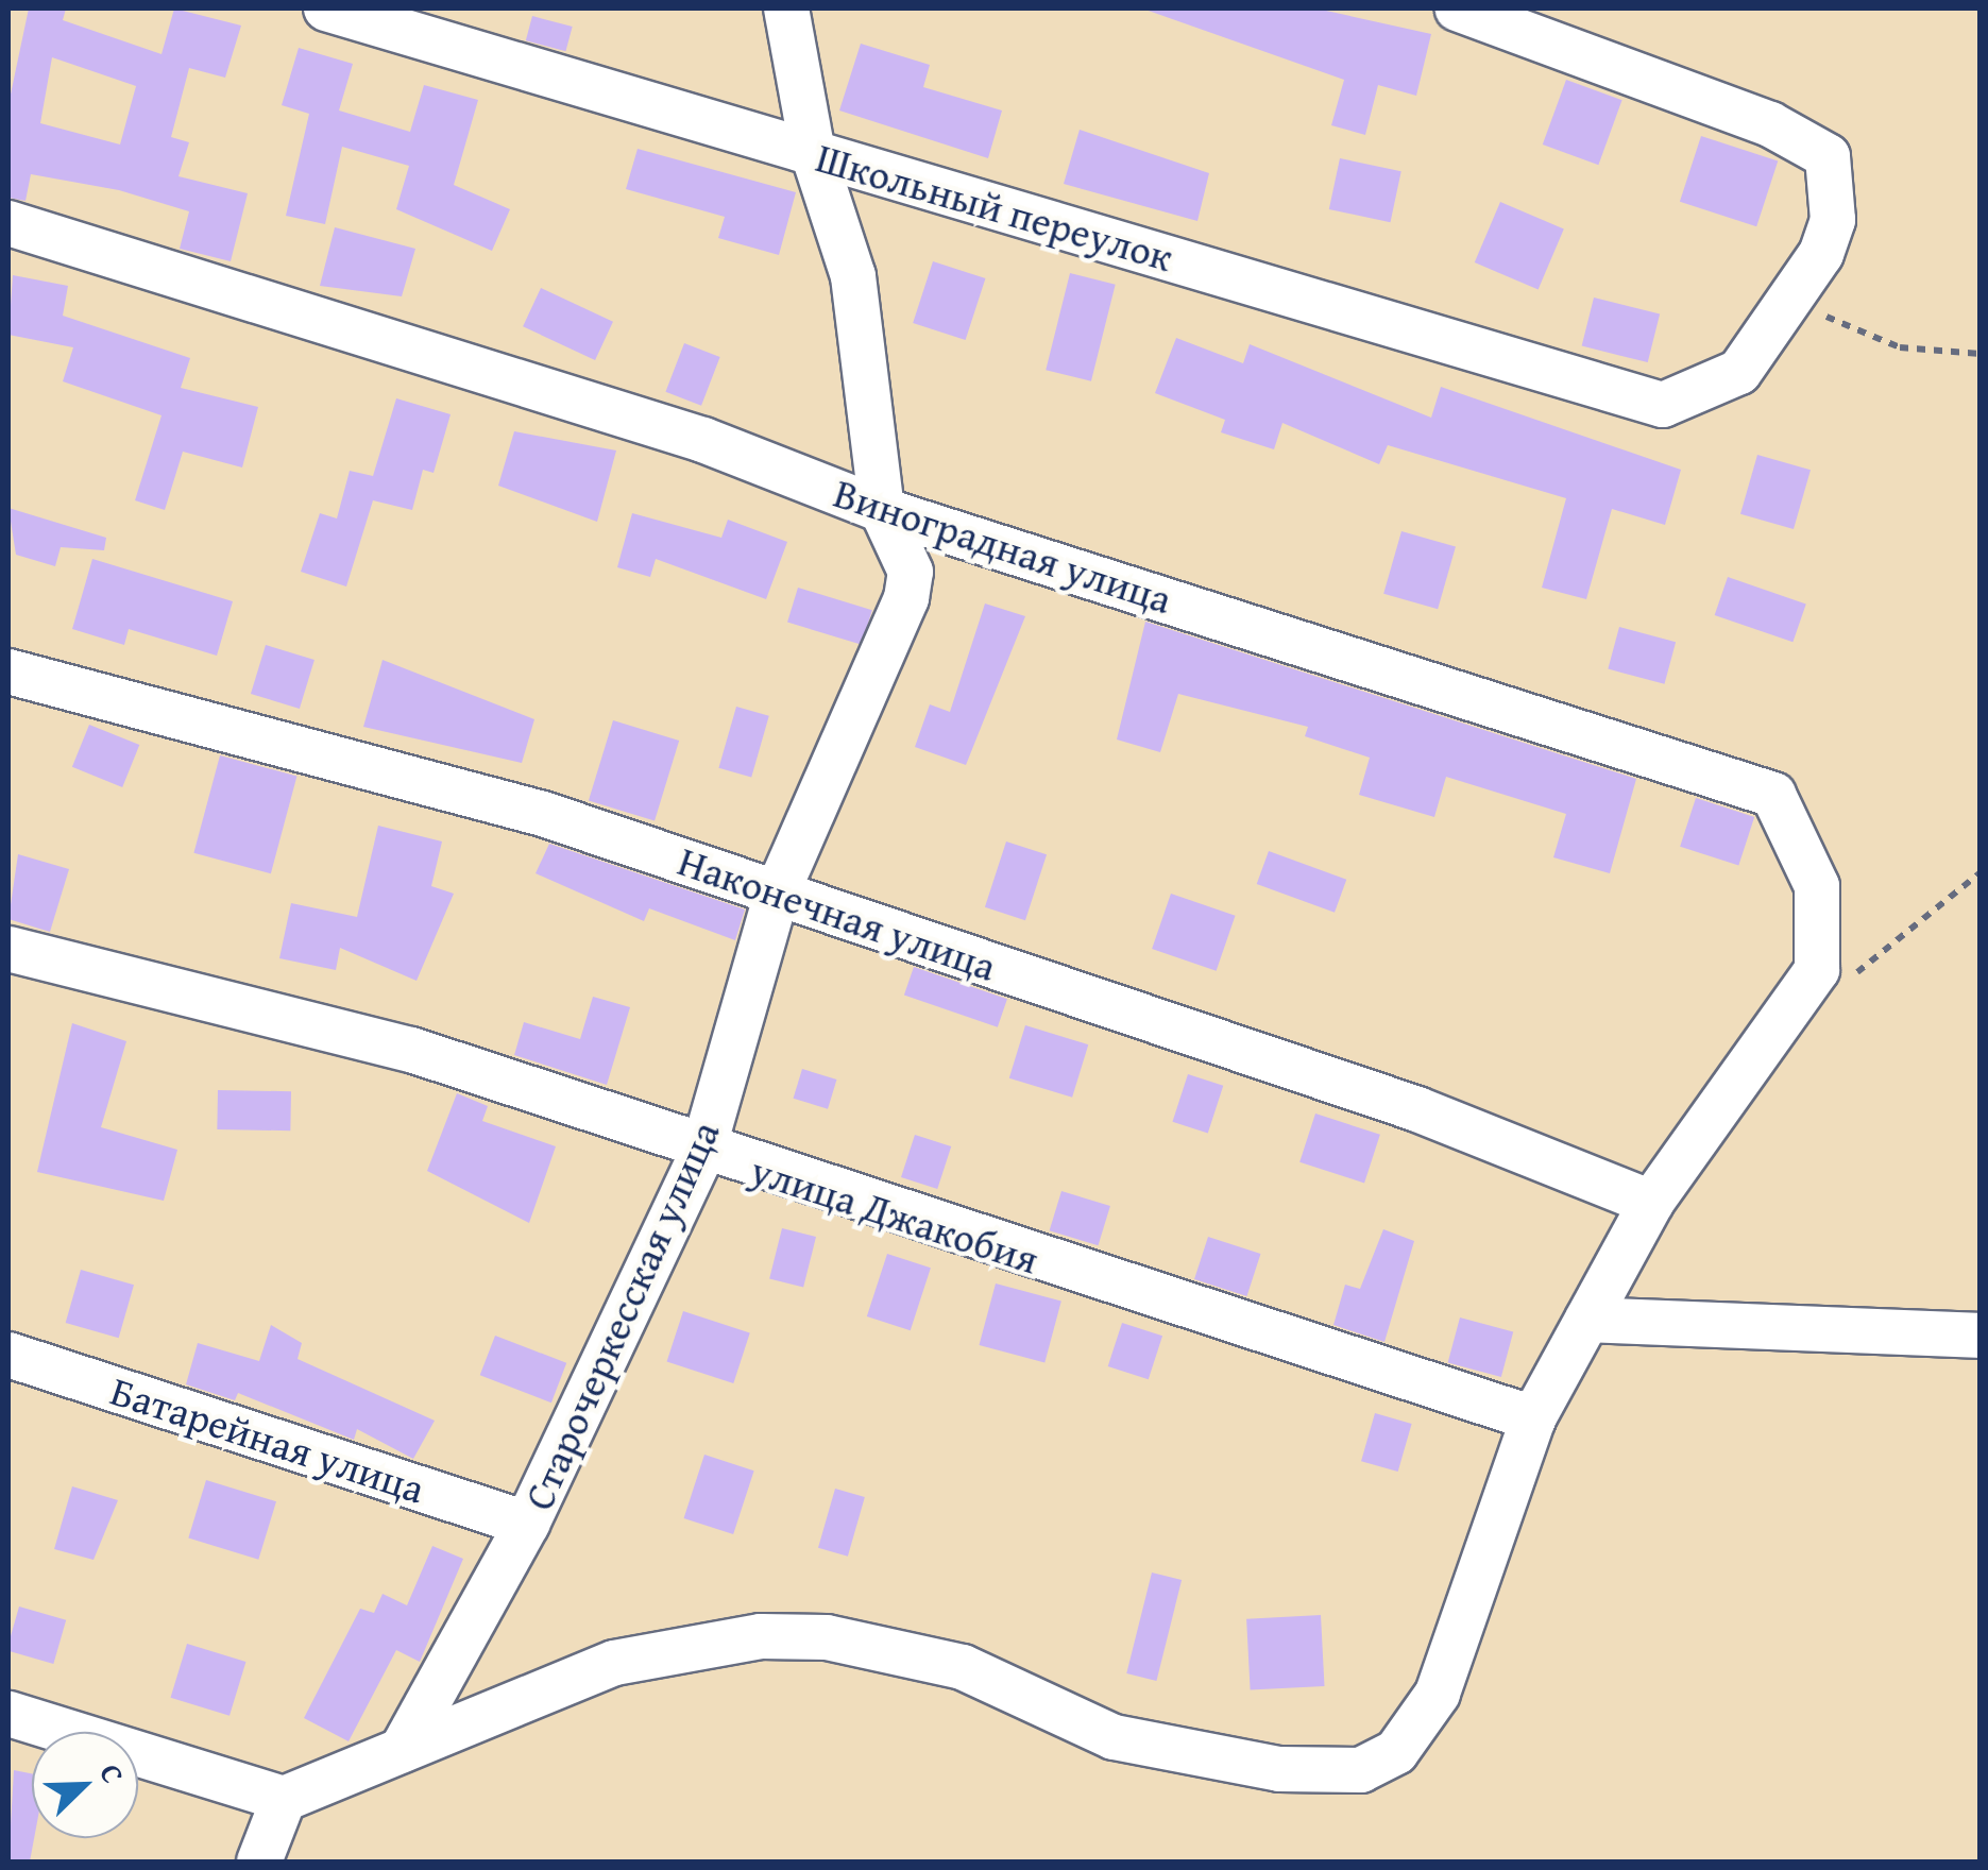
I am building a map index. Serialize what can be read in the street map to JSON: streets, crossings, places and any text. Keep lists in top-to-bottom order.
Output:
{
  "streets": {
    "street": [
      "Школьный переулок",
      "Виноградная улица",
      "Наконечная улица",
      "улица Джакобия",
      "Старочеркесская улица",
      "Батарейная улица"
    ]
  },
  "crossings": [
    ["Школьный переулок", "Старочеркесская улица"],
    ["Виноградная улица", "Наконечная улица"],
    ["Виноградная улица", "улица Джакобия"],
    ["Виноградная улица", "Старочеркесская улица"],
    ["Наконечная улица", "Старочеркесская улица"],
    ["улица Джакобия", "Старочеркесская улица"],
    ["Старочеркесская улица", "Батарейная улица"]
  ],
  "north": "top right"
}
